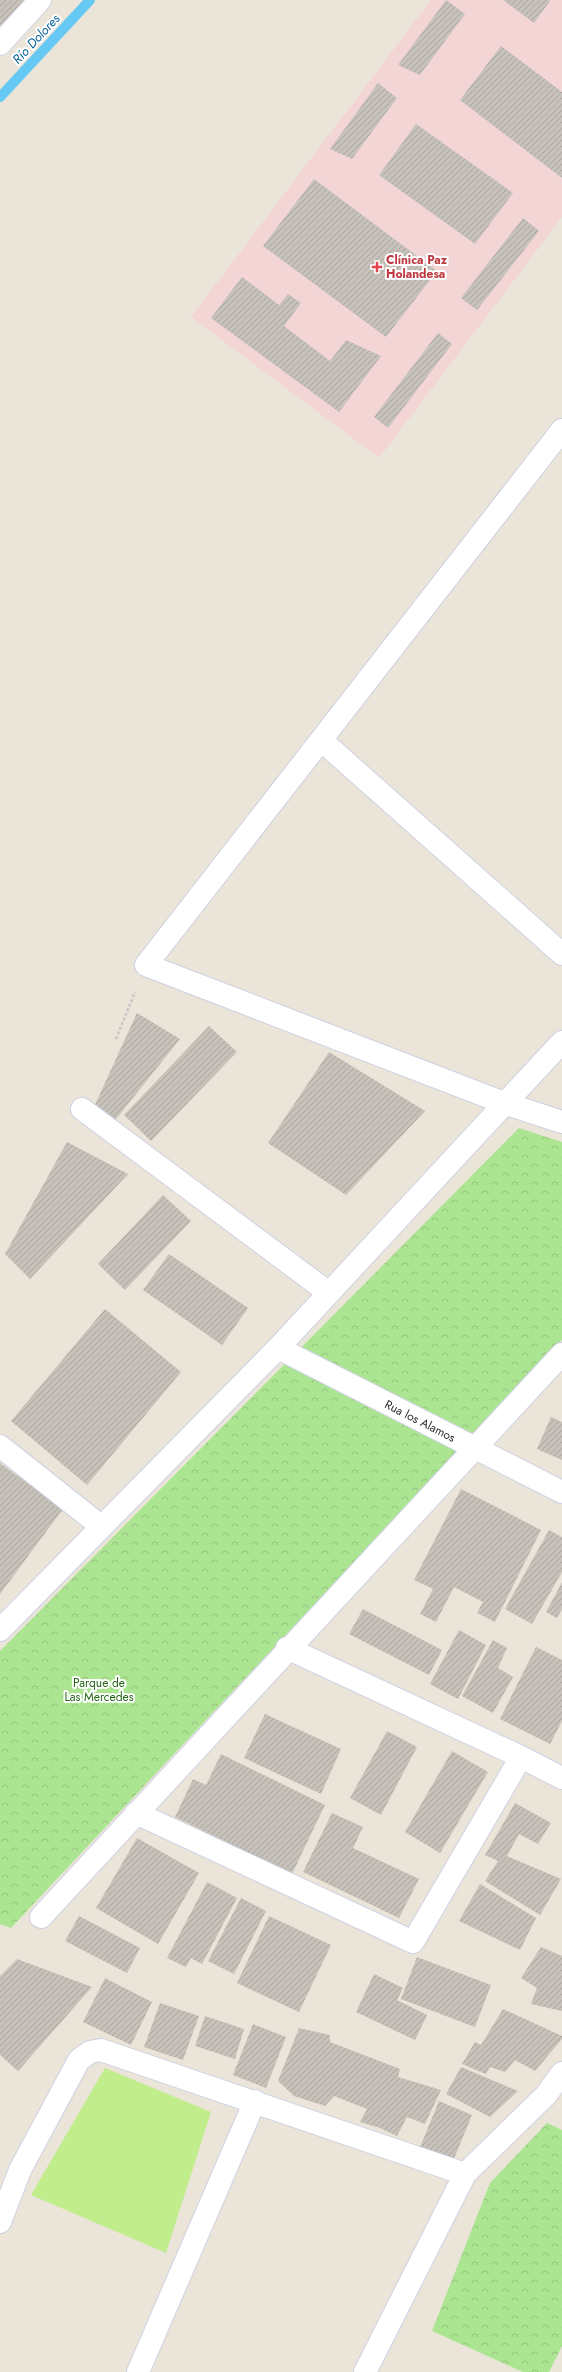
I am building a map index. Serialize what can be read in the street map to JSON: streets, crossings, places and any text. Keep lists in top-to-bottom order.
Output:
{
  "streets": {
    "street": ["Rua los Alamos"]
  },
  "water": ["Río Dolores"],
  "parks": ["Parque de Las Mercedes"],
  "places": {
    "health": ["Clínica Paz Holandesa"]
  }
}
